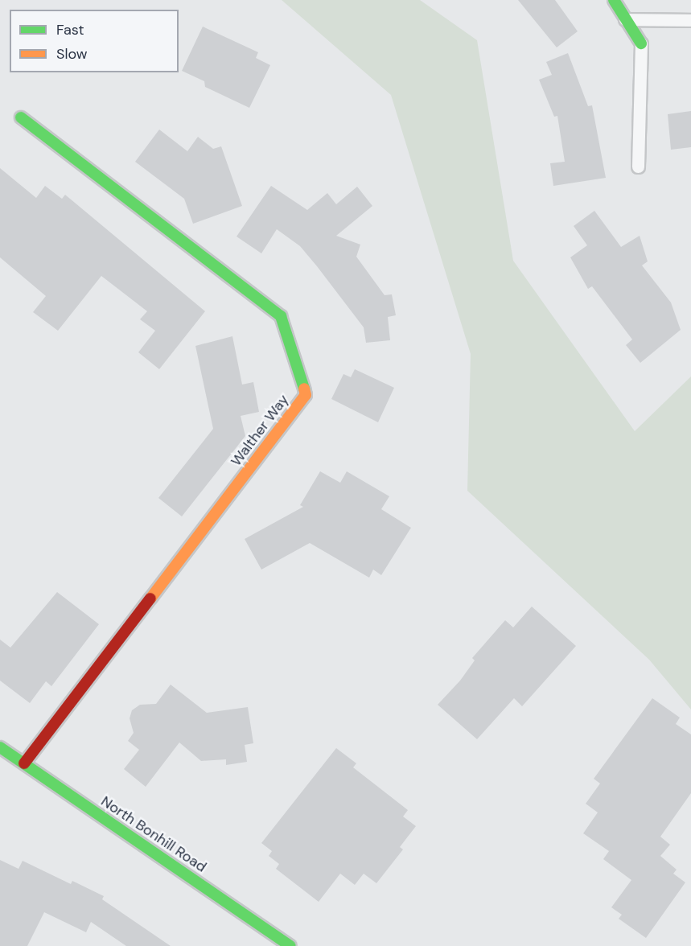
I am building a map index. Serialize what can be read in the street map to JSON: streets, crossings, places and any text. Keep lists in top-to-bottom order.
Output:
{
  "streets": {
    "street": ["Walther Way", "North Bonhill Road"]
  },
  "crossings": [
    ["Walther Way", "North Bonhill Road"]
  ],
  "legend": ["Fast", "Slow"]
}
